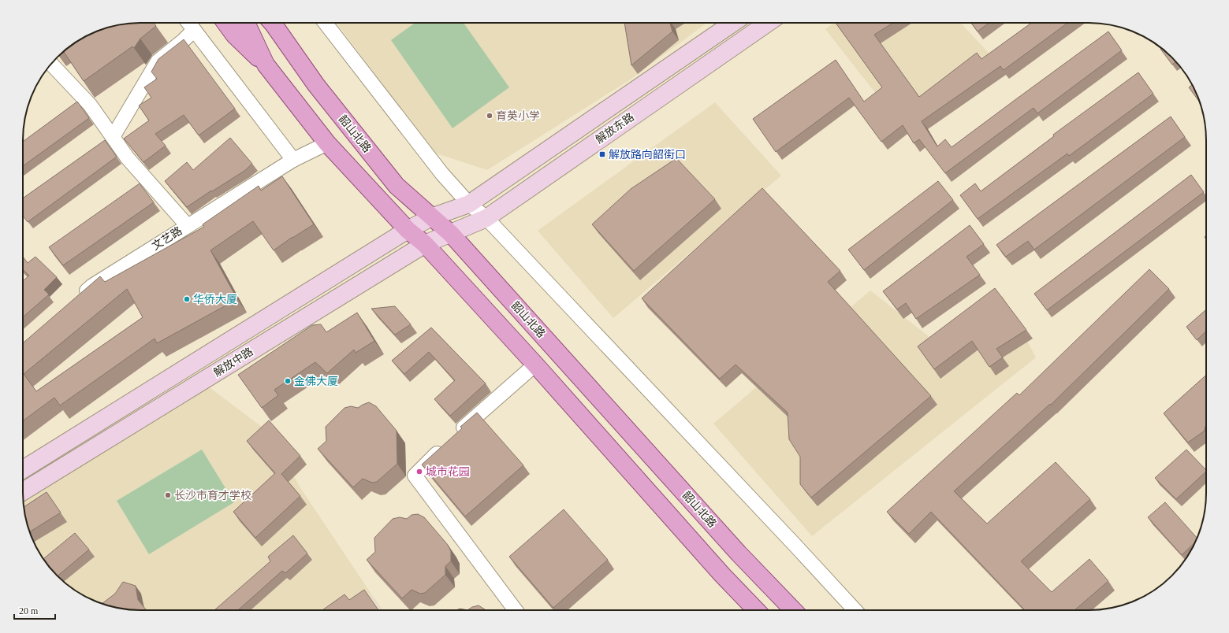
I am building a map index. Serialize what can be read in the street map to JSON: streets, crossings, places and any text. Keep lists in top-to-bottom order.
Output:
{
  "streets": {
    "main road": ["解放东路", "韶山北路", "解放中路"],
    "street": ["文艺路"]
  },
  "crossings": [
    ["解放东路", "韶山北路"],
    ["解放东路", "解放中路"],
    ["韶山北路", "解放中路"]
  ],
  "places": {
    "other": [
      "育英小学",
      "华侨大厦",
      "金佛大厦",
      "城市花园",
      "长沙市育才学校"
    ],
    "transit": ["解放路向韶街口"]
  },
  "scale_bar": "20 m"
}
